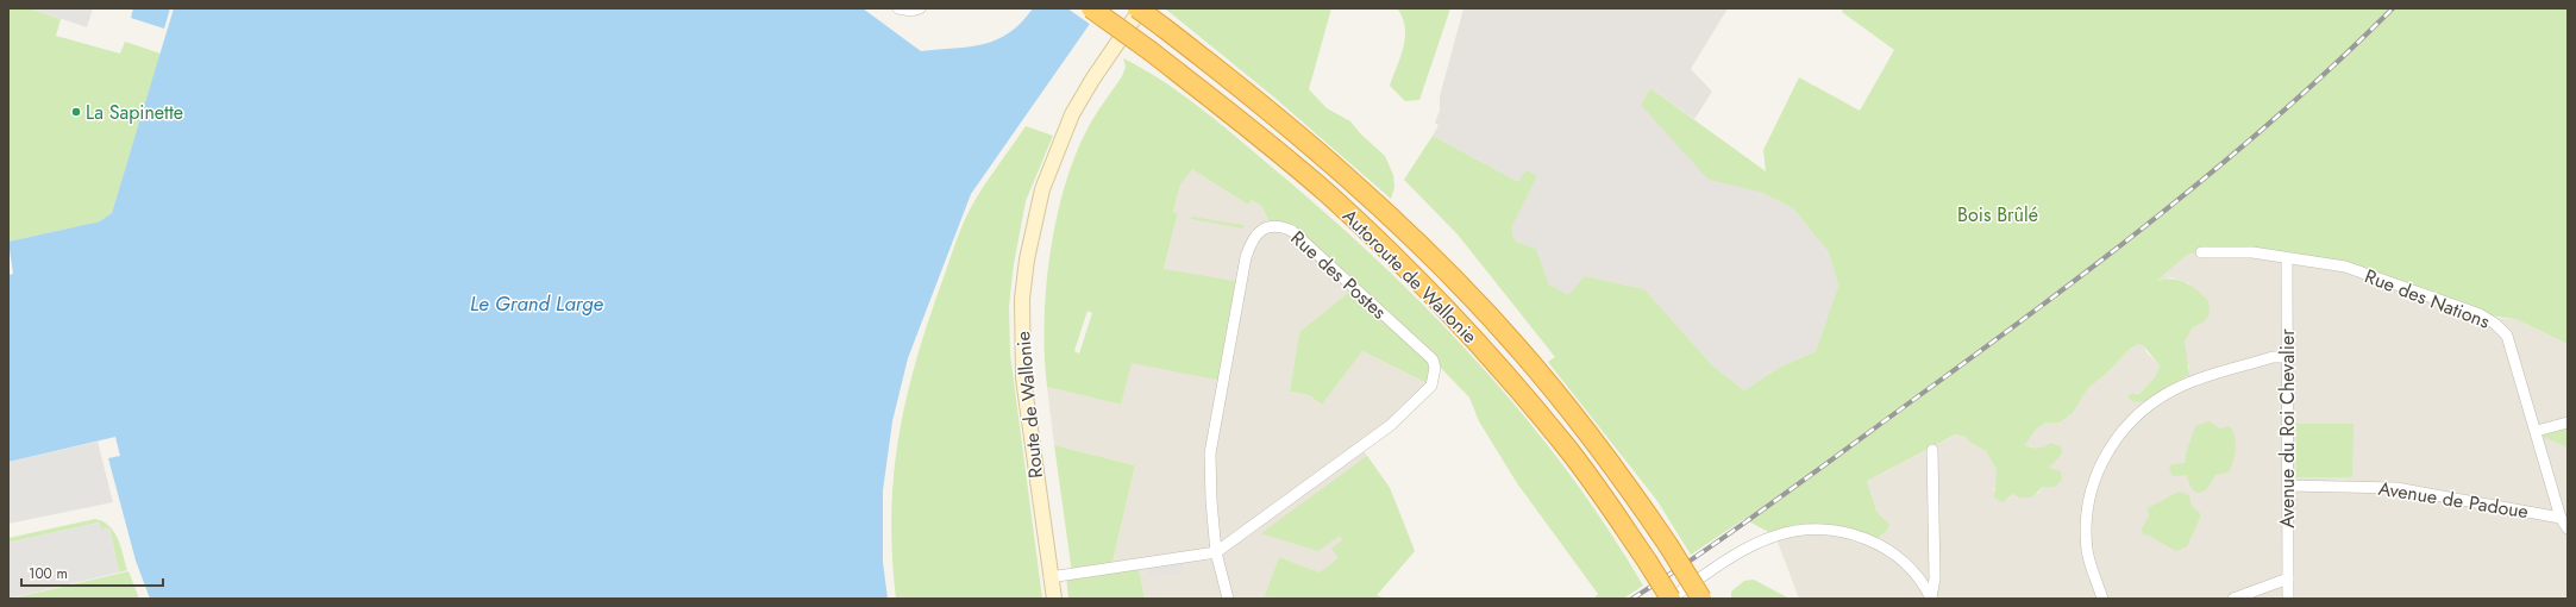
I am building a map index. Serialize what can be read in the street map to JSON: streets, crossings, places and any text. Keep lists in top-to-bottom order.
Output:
{
  "streets": {
    "highway": ["Autoroute de Wallonie"],
    "main road": ["Route de Wallonie"],
    "street": [
      "Rue des Postes",
      "Rue des Nations",
      "Avenue du Roi Chevalier",
      "Avenue de Padoue"
    ]
  },
  "crossings": [
    ["Rue des Postes", "Route de Wallonie"],
    ["Rue des Nations", "Avenue du Roi Chevalier"],
    ["Rue des Nations", "Avenue de Padoue"],
    ["Avenue du Roi Chevalier", "Avenue de Padoue"]
  ],
  "water": ["Le Grand Large"],
  "parks": ["Bois Brûlé"],
  "places": ["La Sapinette"],
  "scale_bar": "100 m"
}
